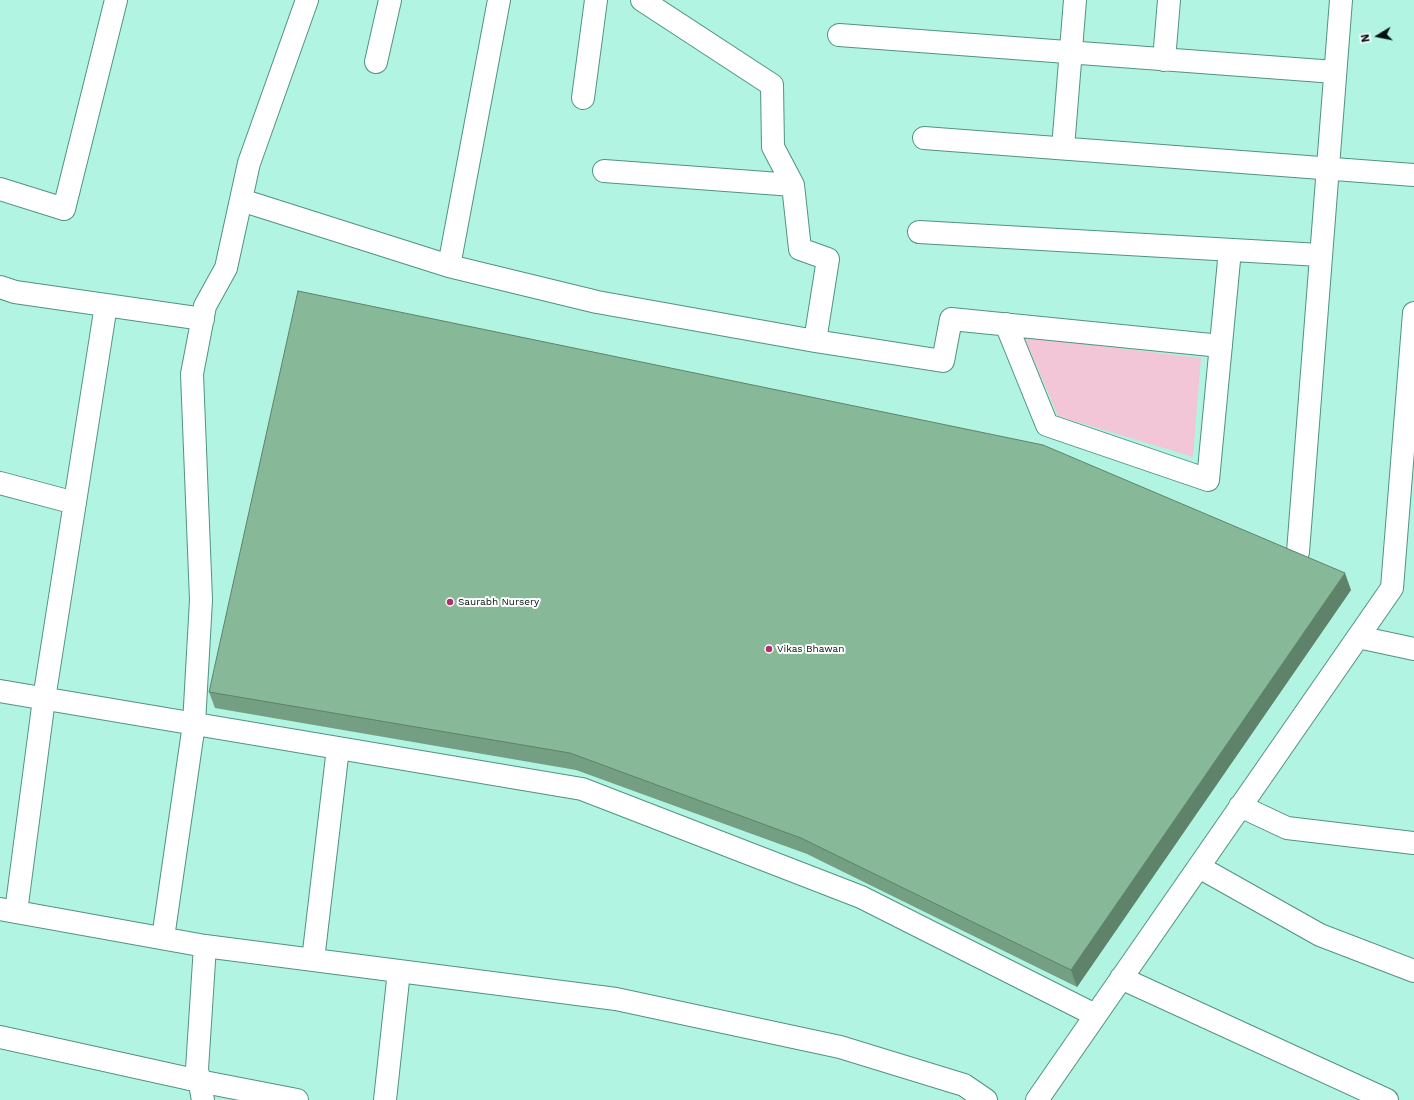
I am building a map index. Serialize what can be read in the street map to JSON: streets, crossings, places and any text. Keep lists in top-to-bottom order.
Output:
{
  "places": ["Saurabh Nursery", "Vikas Bhawan"],
  "north": "left"
}
